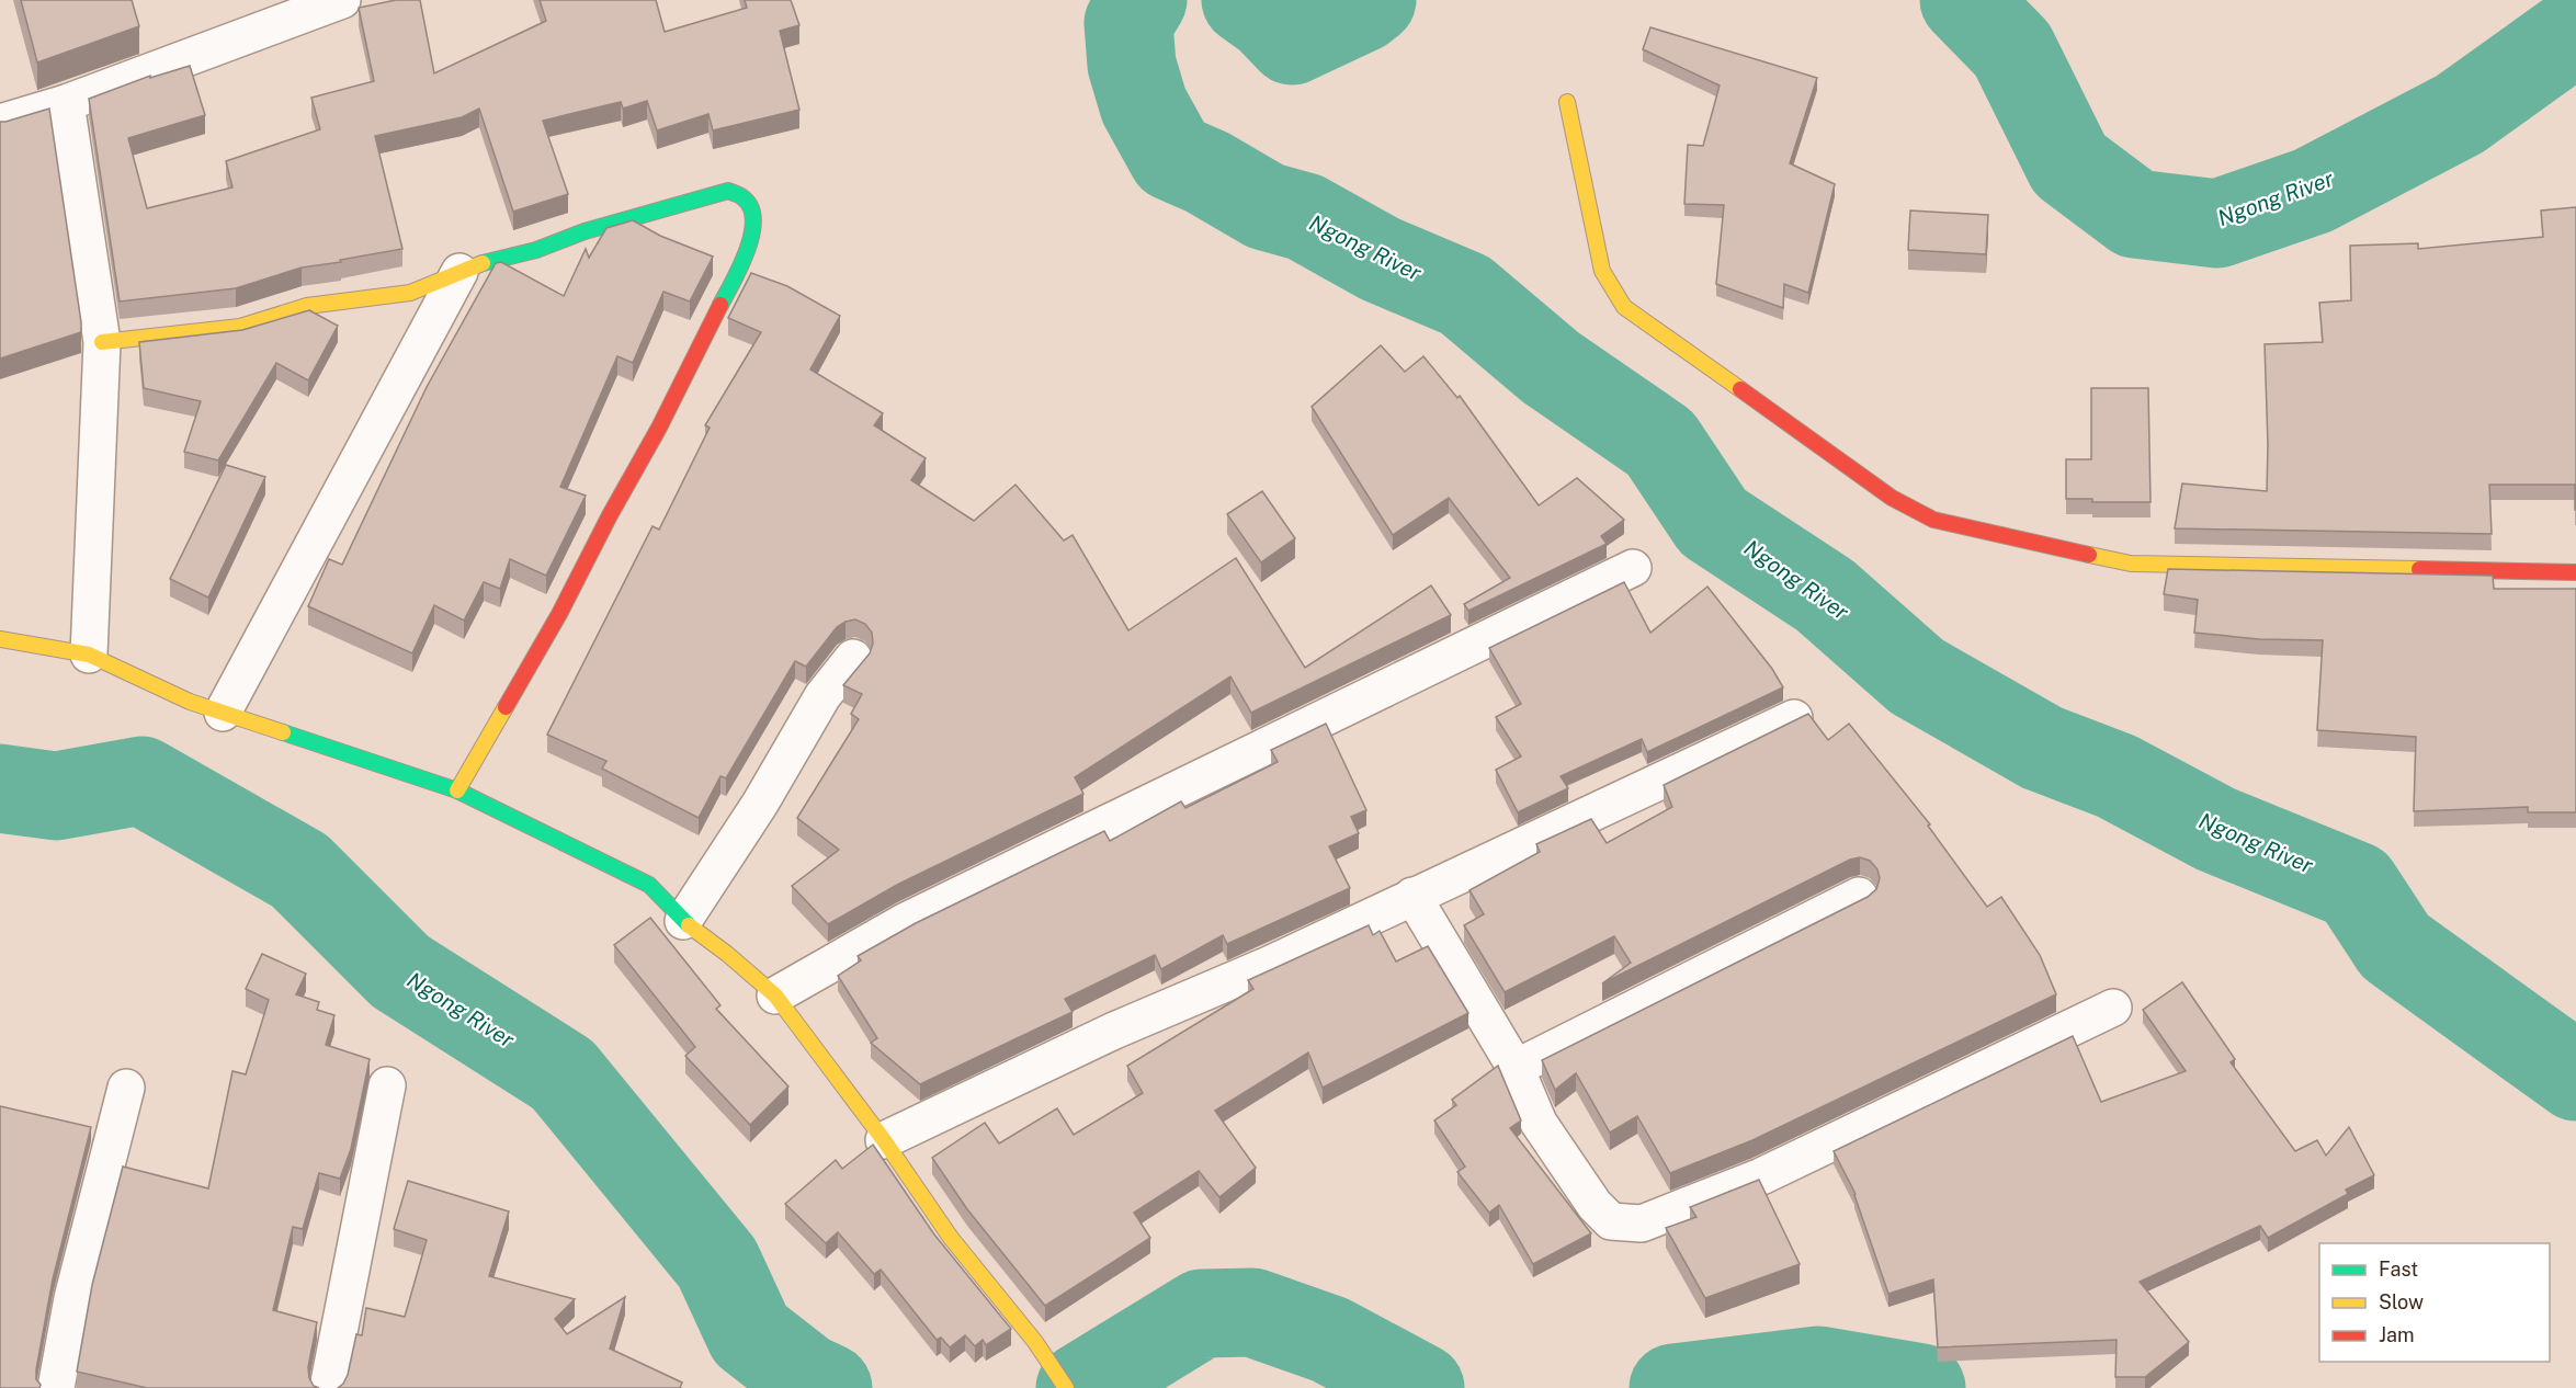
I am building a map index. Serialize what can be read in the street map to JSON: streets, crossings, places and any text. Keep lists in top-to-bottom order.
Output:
{
  "water": ["Ngong River"],
  "legend": ["Fast", "Slow", "Jam"]
}
